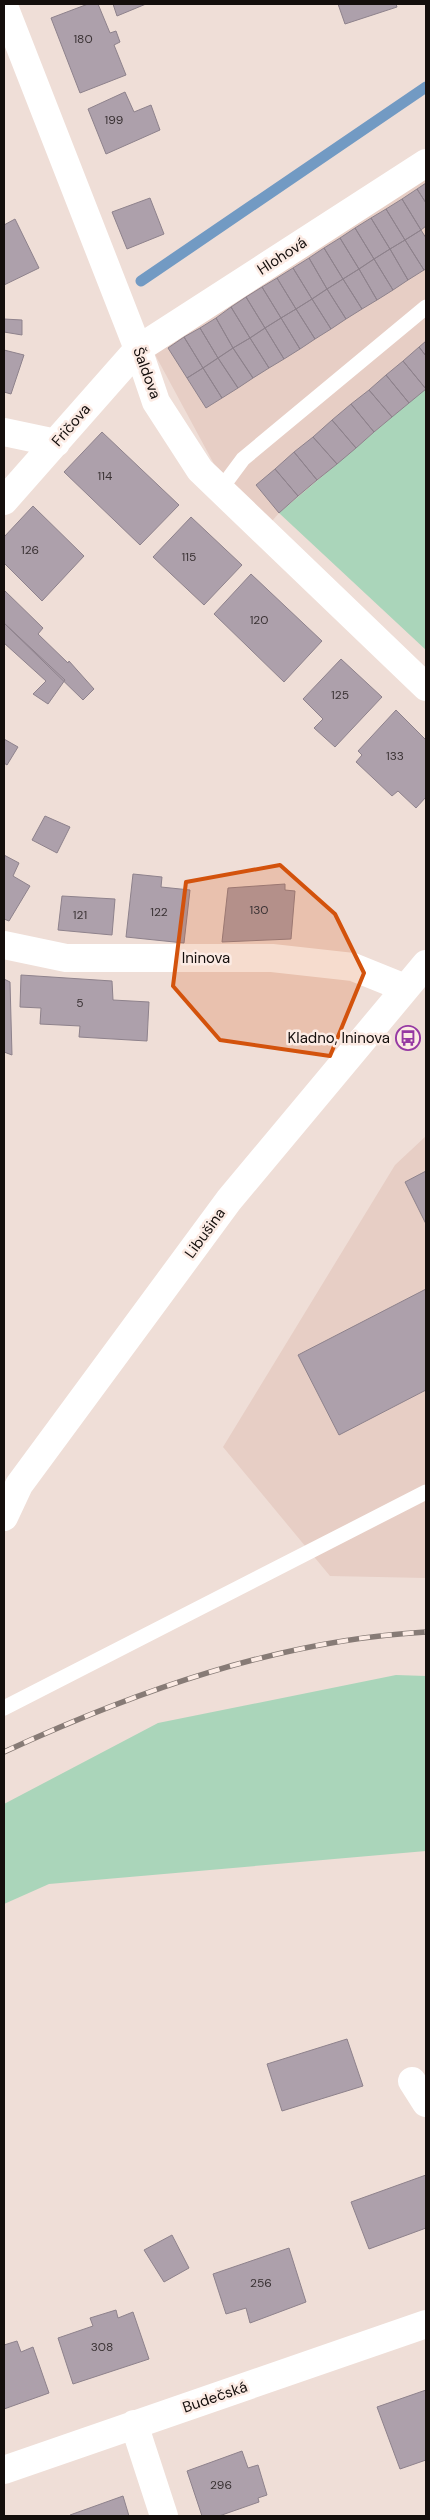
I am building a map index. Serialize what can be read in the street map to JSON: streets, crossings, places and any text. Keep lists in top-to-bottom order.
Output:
{
  "streets": {
    "street": [
      "Hlohová",
      "Šaldova",
      "Fričova",
      "Ininova",
      "Libušina",
      "Budečská"
    ]
  },
  "crossings": [
    ["Hlohová", "Šaldova"],
    ["Hlohová", "Fričova"],
    ["Šaldova", "Fričova"],
    ["Ininova", "Libušina"]
  ],
  "places": {
    "bus stop": ["Kladno, Ininova"]
  },
  "house_numbers": [
    "180",
    "199",
    "114",
    "126",
    "115",
    "120",
    "125",
    "133",
    "130",
    "122",
    "121",
    "5",
    "256",
    "308",
    "296"
  ]
}
